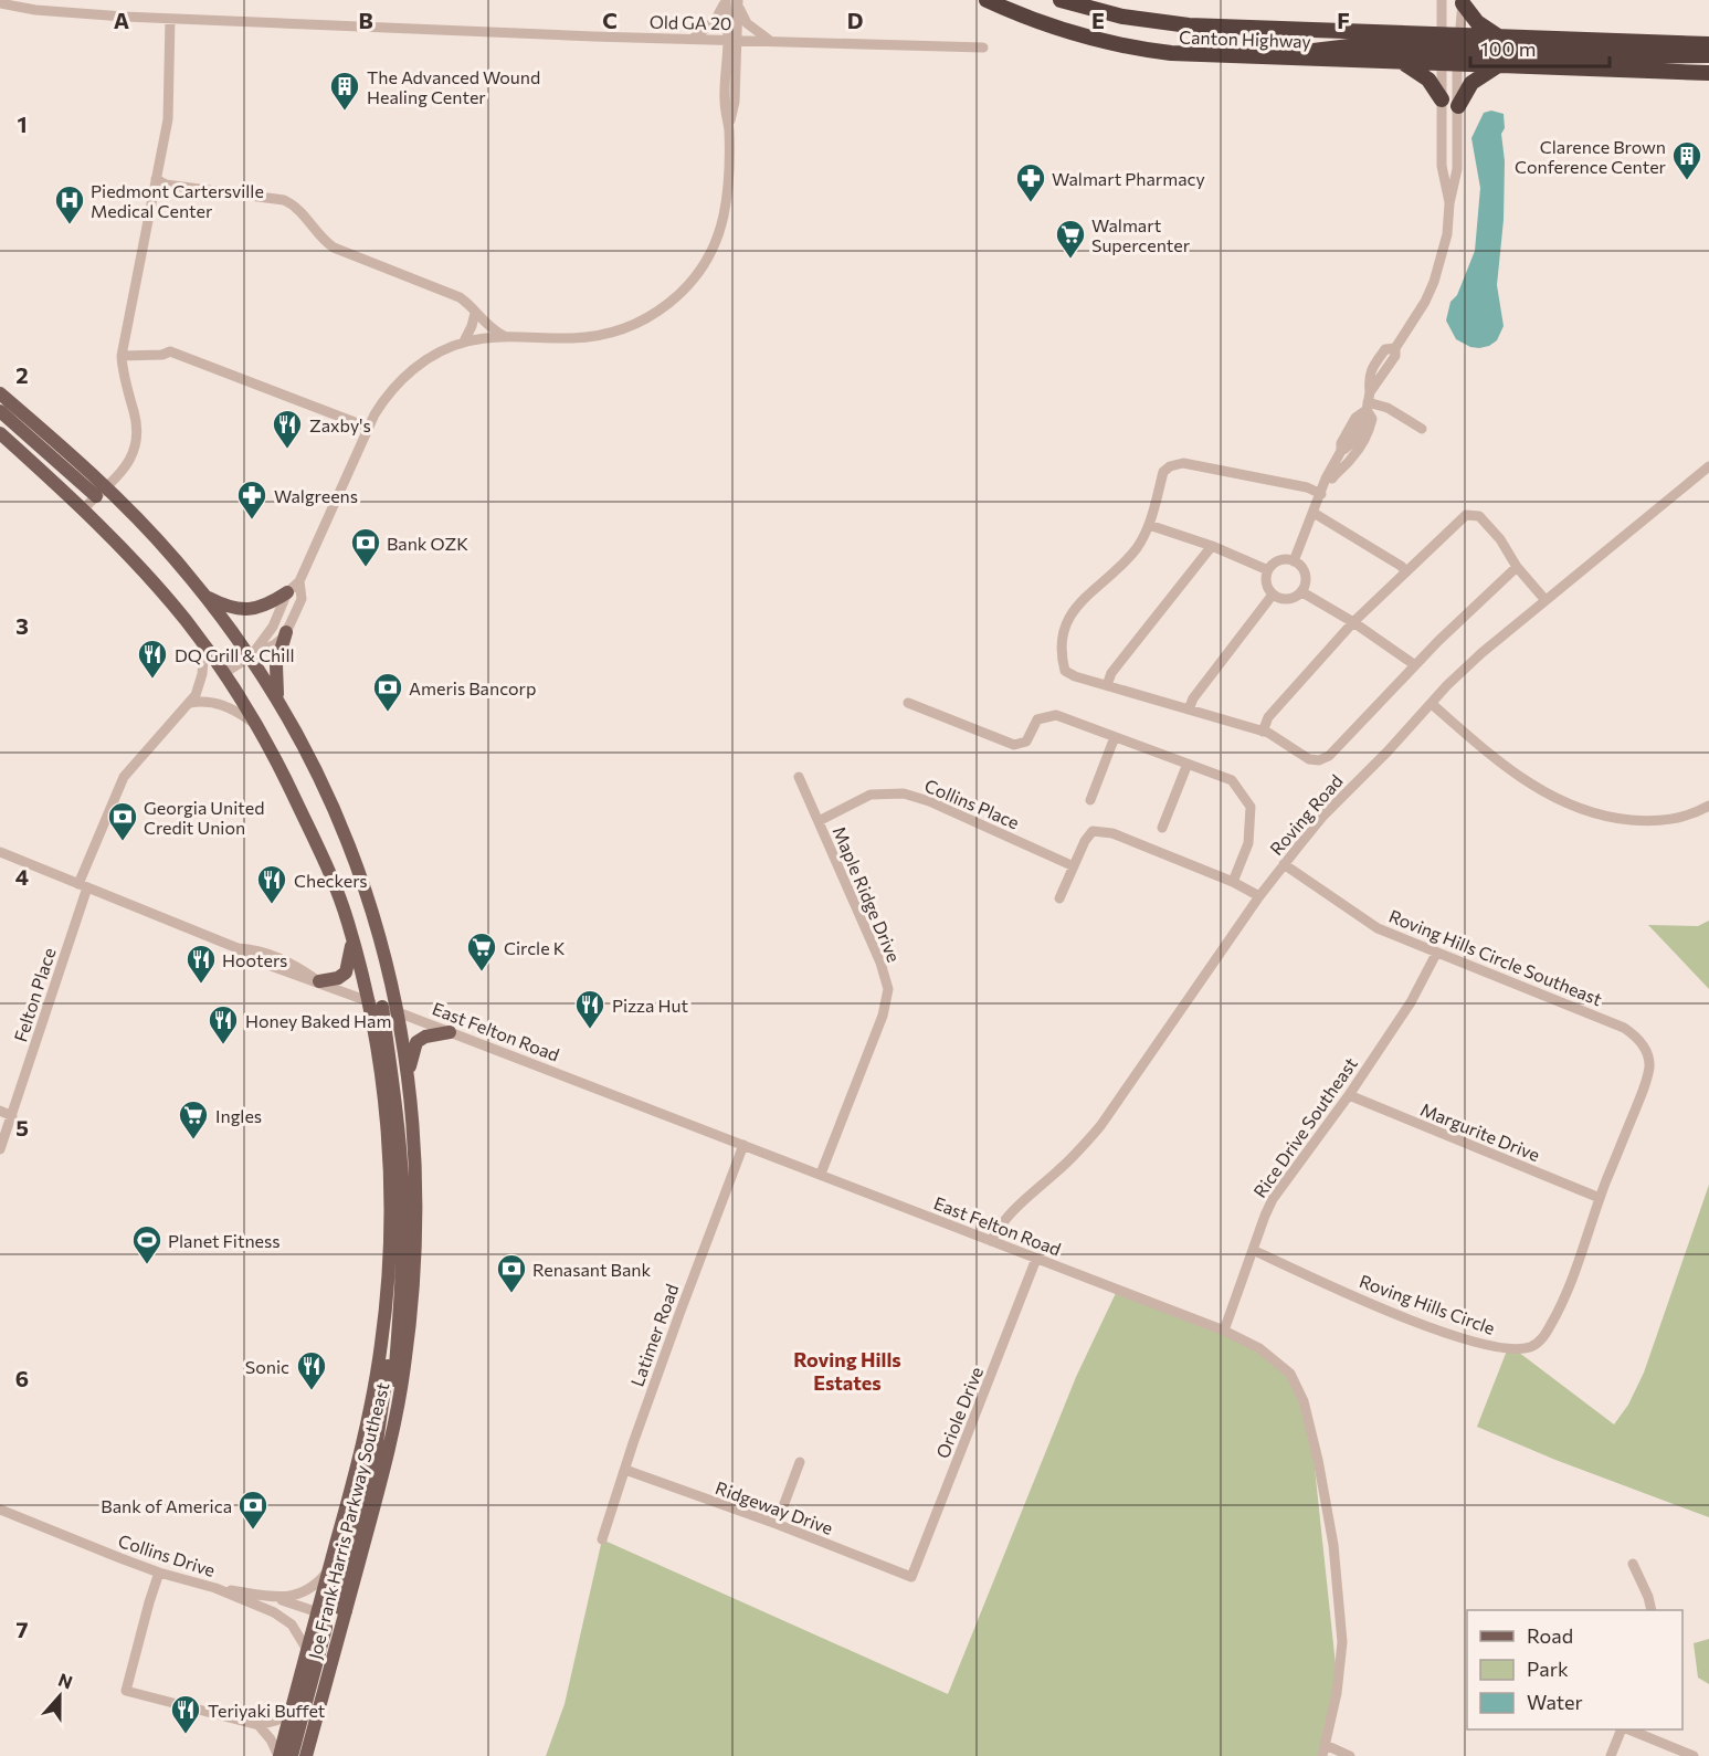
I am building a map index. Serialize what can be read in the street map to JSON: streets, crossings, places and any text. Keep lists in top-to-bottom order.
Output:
{
  "streets": {
    "highway": ["Canton Highway"],
    "main road": ["Joe Frank Harris Parkway Southeast"],
    "street": [
      "Old GA 20",
      "Collins Place",
      "Roving Road",
      "Maple Ridge Drive",
      "Roving Hills Circle Southeast",
      "Felton Place",
      "East Felton Road",
      "Rice Drive Southeast",
      "Margurite Drive",
      "Roving Hills Circle",
      "Latimer Road",
      "Oriole Drive",
      "Ridgeway Drive",
      "Collins Drive"
    ]
  },
  "crossings": [
    ["Collins Place", "Maple Ridge Drive"],
    ["Roving Road", "Roving Hills Circle Southeast"],
    ["Roving Road", "East Felton Road"],
    ["Maple Ridge Drive", "East Felton Road"],
    ["Roving Hills Circle Southeast", "Rice Drive Southeast"],
    ["Roving Hills Circle Southeast", "Roving Hills Circle"],
    ["Felton Place", "East Felton Road"],
    ["East Felton Road", "Rice Drive Southeast"],
    ["East Felton Road", "Latimer Road"],
    ["East Felton Road", "Oriole Drive"],
    ["East Felton Road", "Joe Frank Harris Parkway Southeast"],
    ["Rice Drive Southeast", "Margurite Drive"],
    ["Rice Drive Southeast", "Roving Hills Circle"],
    ["Margurite Drive", "Roving Hills Circle"],
    ["Latimer Road", "Ridgeway Drive"],
    ["Oriole Drive", "Ridgeway Drive"],
    ["Joe Frank Harris Parkway Southeast", "Collins Drive"]
  ],
  "districts": ["Roving Hills Estates"],
  "places": {
    "building": ["The Advanced Wound Healing Center", "Clarence Brown Conference Center"],
    "pharmacy": ["Walmart Pharmacy", "Walgreens"],
    "hospital": ["Piedmont Cartersville Medical Center"],
    "supermarket": ["Walmart Supercenter", "Circle K", "Ingles"],
    "restaurant": [
      "Zaxby's",
      "DQ Grill & Chill",
      "Checkers",
      "Hooters",
      "Pizza Hut",
      "Honey Baked Ham",
      "Sonic",
      "Teriyaki Buffet"
    ],
    "bank": [
      "Bank OZK",
      "Ameris Bancorp",
      "Georgia United Credit Union",
      "Renasant Bank",
      "Bank of America"
    ],
    "sports": ["Planet Fitness"]
  },
  "legend": ["Road", "Park", "Water"],
  "scale_bar": "100 m",
  "north": "top",
  "grid": {
    "columns": [
      "A",
      "B",
      "C",
      "D",
      "E",
      "F"
    ],
    "rows": [
      "1",
      "2",
      "3",
      "4",
      "5",
      "6",
      "7"
    ]
  }
}
